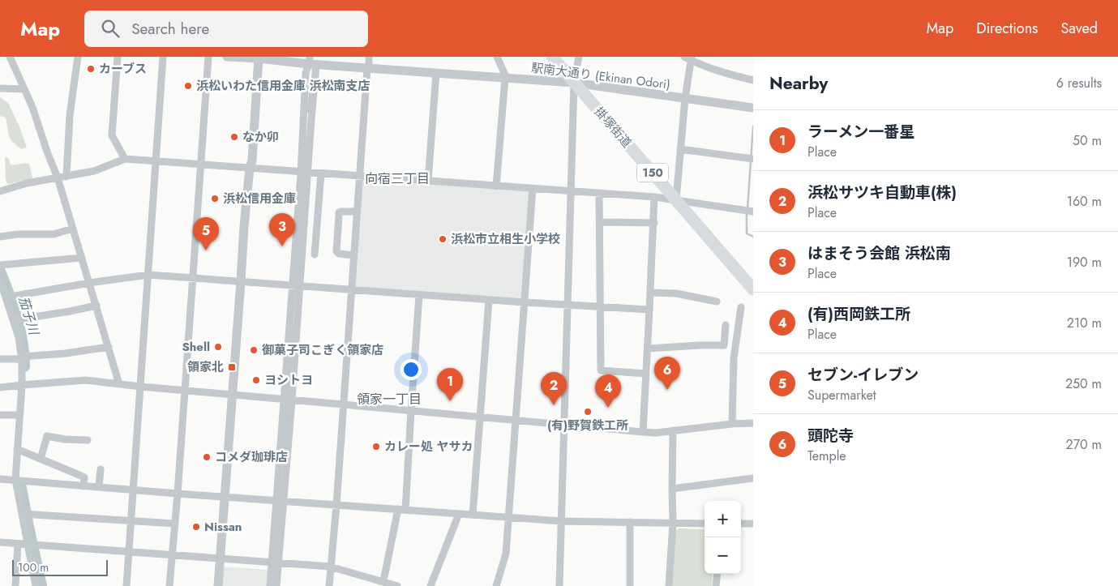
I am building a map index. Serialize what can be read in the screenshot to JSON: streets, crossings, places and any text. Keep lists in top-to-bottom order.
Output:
{
  "streets": {
    "highway": ["掛塚街道", "150"],
    "street": ["駅南大通り (Ekinan Odori)"]
  },
  "crossings": [
    ["駅南大通り (Ekinan Odori)", "掛塚街道"]
  ],
  "districts": ["向宿三丁目", "領家一丁目"],
  "water": ["茄子川"],
  "places": {
    "other": [
      "カーブス",
      "浜松いわた信用金庫 浜松南支店",
      "なか卯",
      "浜松信用金庫",
      "浜松市立相生小学校",
      "Shell",
      "御菓子司こぎく領家店",
      "ヨシトヨ",
      "(有)野賀鉄工所",
      "カレー処 ヤサカ",
      "コメダ珈琲店",
      "Nissan"
    ],
    "transit": ["領家北"]
  },
  "scale_bar": "100 m",
  "page": {
    "header": "Map",
    "search": "Search here",
    "nav": ["Map", "Directions", "Saved"],
    "heading": ["Nearby", "6 results"],
    "list": [
      {
        "mark": "1",
        "name": "ラーメン一番星",
        "note": "Place",
        "value": "50 m"
      },
      {
        "mark": "2",
        "name": "浜松サツキ自動車(株)",
        "note": "Place",
        "value": "160 m"
      },
      {
        "mark": "3",
        "name": "はまそう会館 浜松南",
        "note": "Place",
        "value": "190 m"
      },
      {
        "mark": "4",
        "name": "(有)西岡鉄工所",
        "note": "Place",
        "value": "210 m"
      },
      {
        "mark": "5",
        "name": "セブン-イレブン",
        "note": "Supermarket",
        "value": "250 m"
      },
      {
        "mark": "6",
        "name": "頭陀寺",
        "note": "Temple",
        "value": "270 m"
      }
    ],
    "pins": [
      "3",
      "5",
      "6",
      "1",
      "2",
      "4"
    ],
    "map_buttons": ["+", "−"],
    "scale": "100 m"
  }
}
